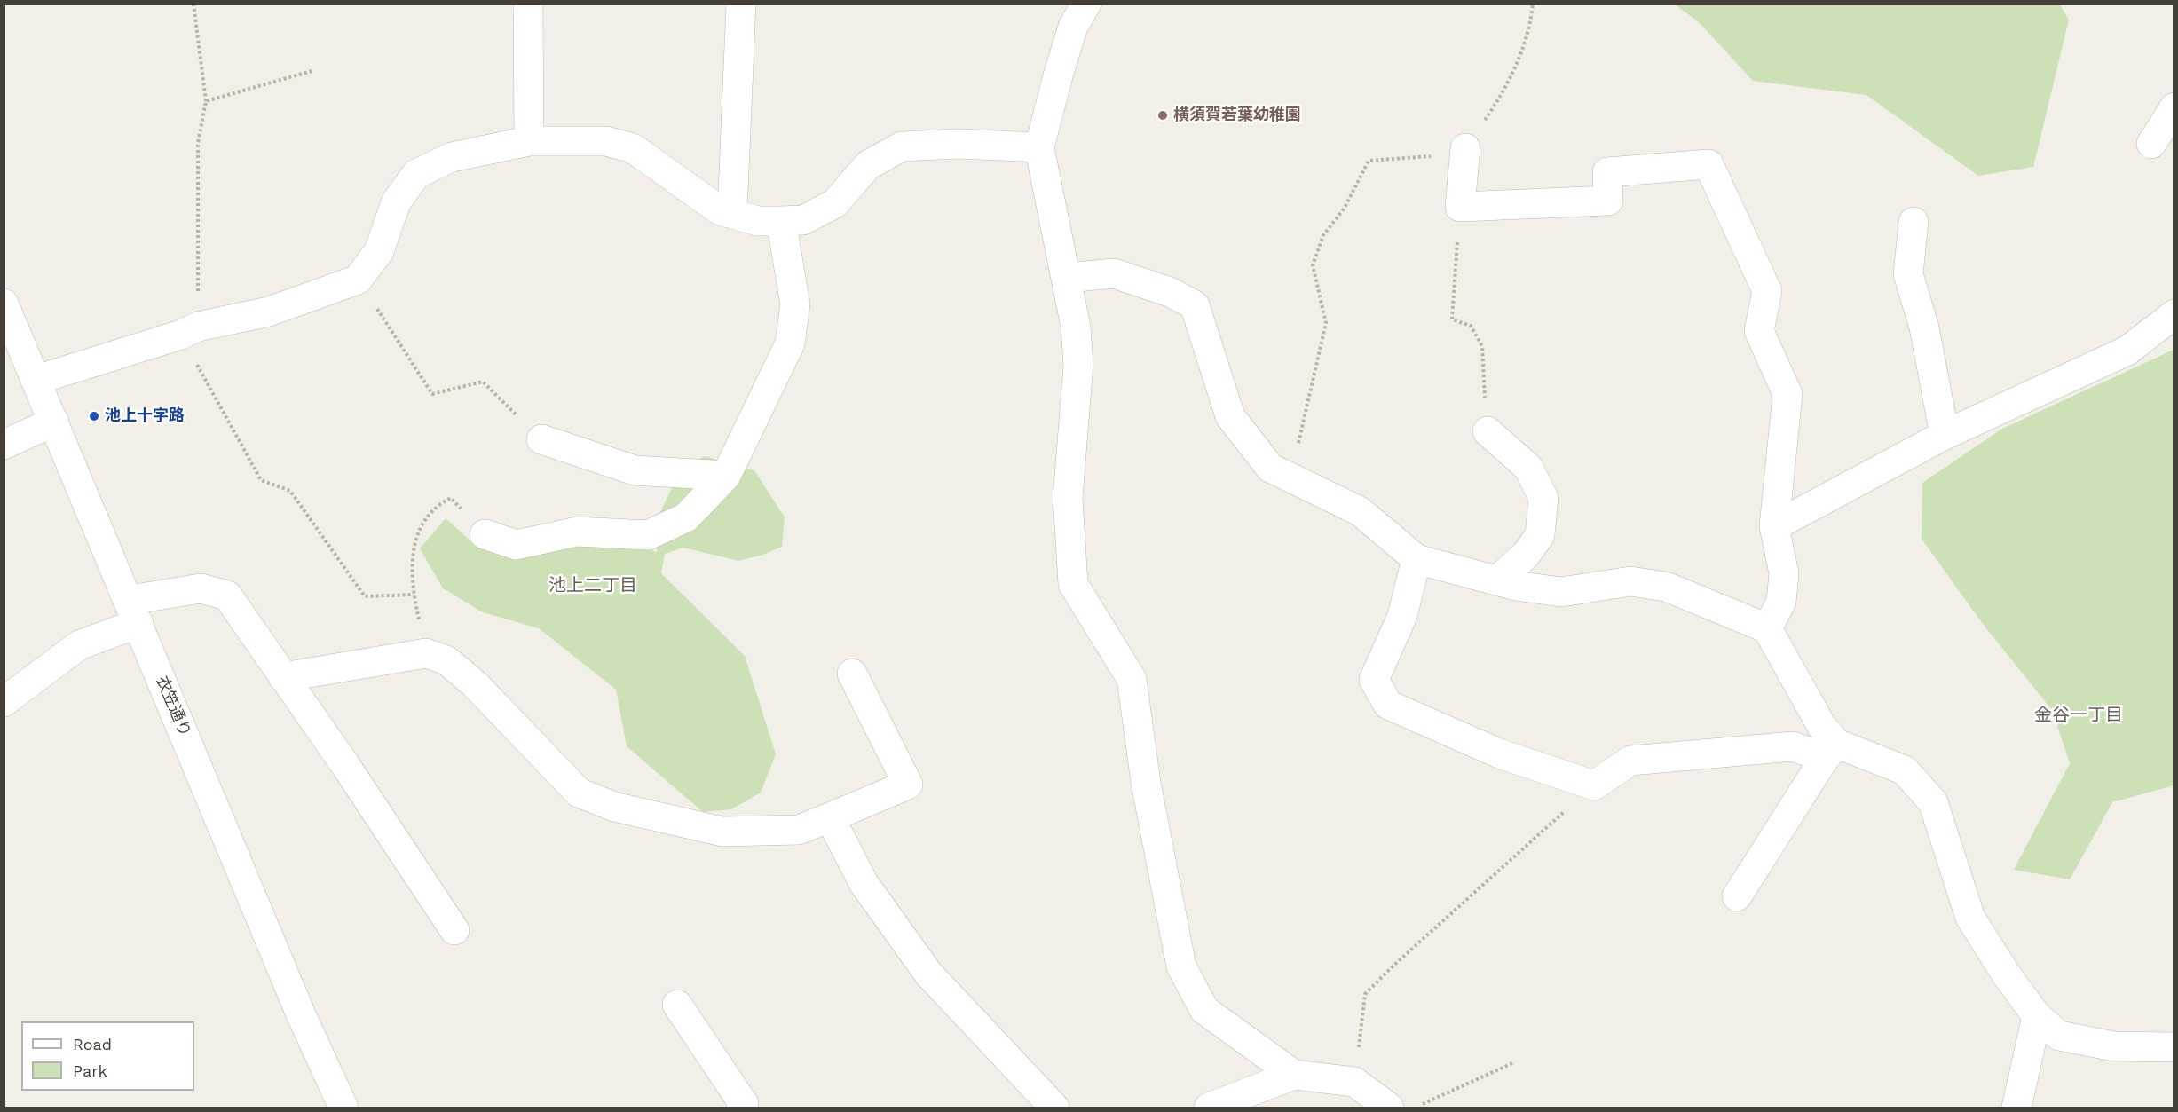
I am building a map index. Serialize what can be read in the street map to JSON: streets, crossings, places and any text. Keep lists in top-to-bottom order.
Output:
{
  "streets": {
    "street": ["衣笠通り"]
  },
  "districts": ["池上二丁目", "金谷一丁目"],
  "places": ["横須賀若葉幼稚園", "池上十字路"],
  "legend": ["Road", "Park"]
}
